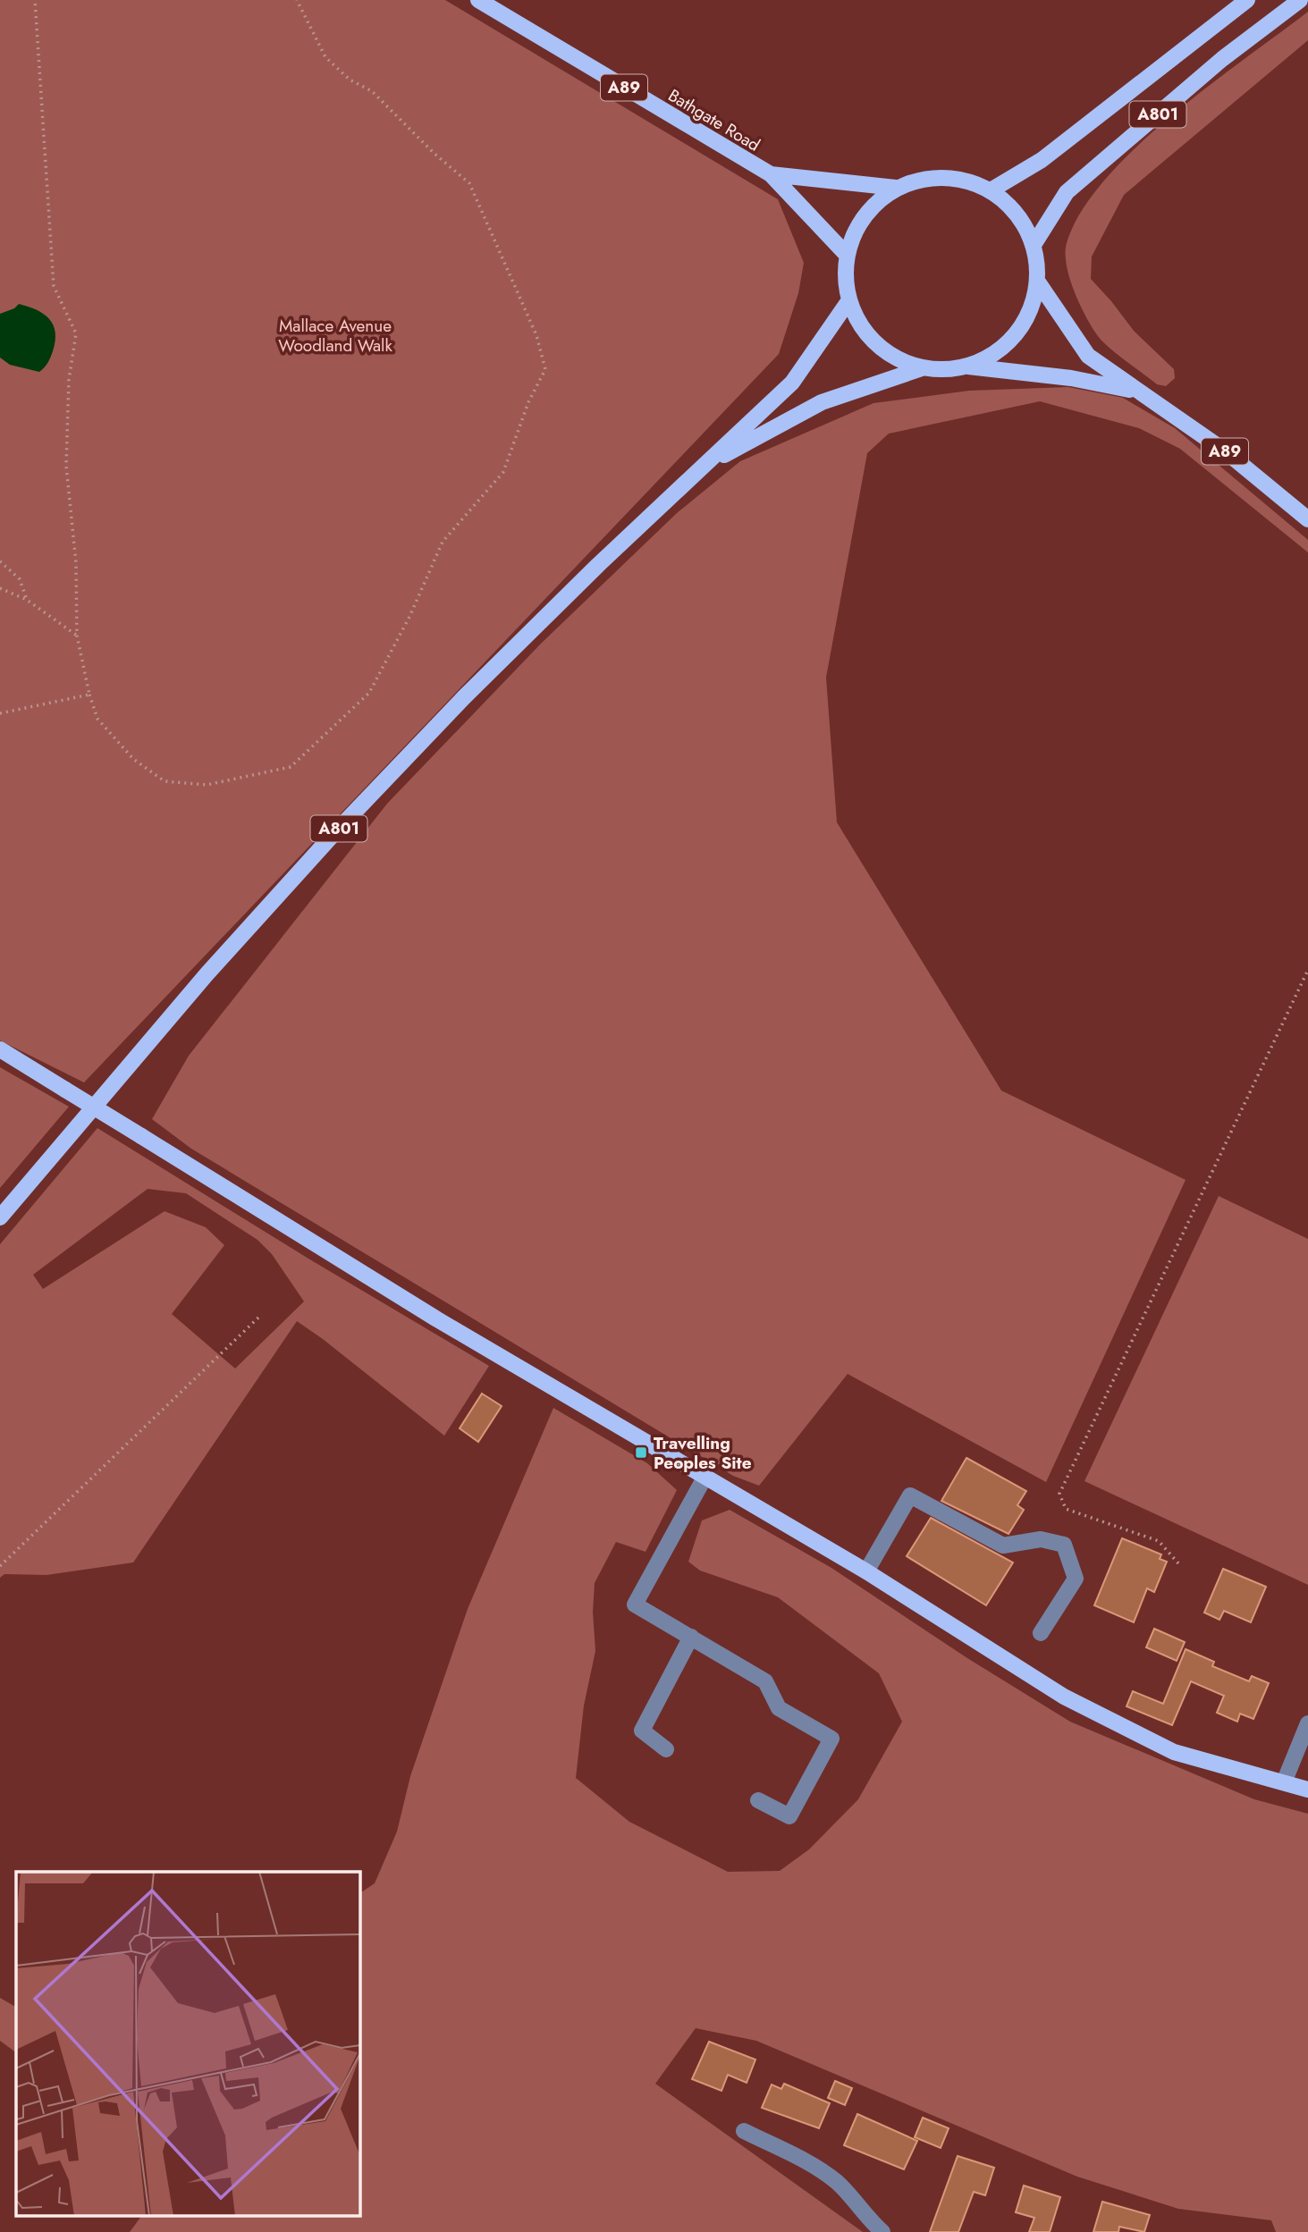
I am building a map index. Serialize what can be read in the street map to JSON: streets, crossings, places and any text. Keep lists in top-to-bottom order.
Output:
{
  "streets": {
    "main road": ["A89", "A801", "Bathgate Road"]
  },
  "crossings": [
    ["A89", "A801"],
    ["A89", "Bathgate Road"],
    ["A801", "Bathgate Road"]
  ],
  "parks": ["Mallace Avenue Woodland Walk"],
  "places": {
    "transit": ["Travelling Peoples Site"]
  }
}
